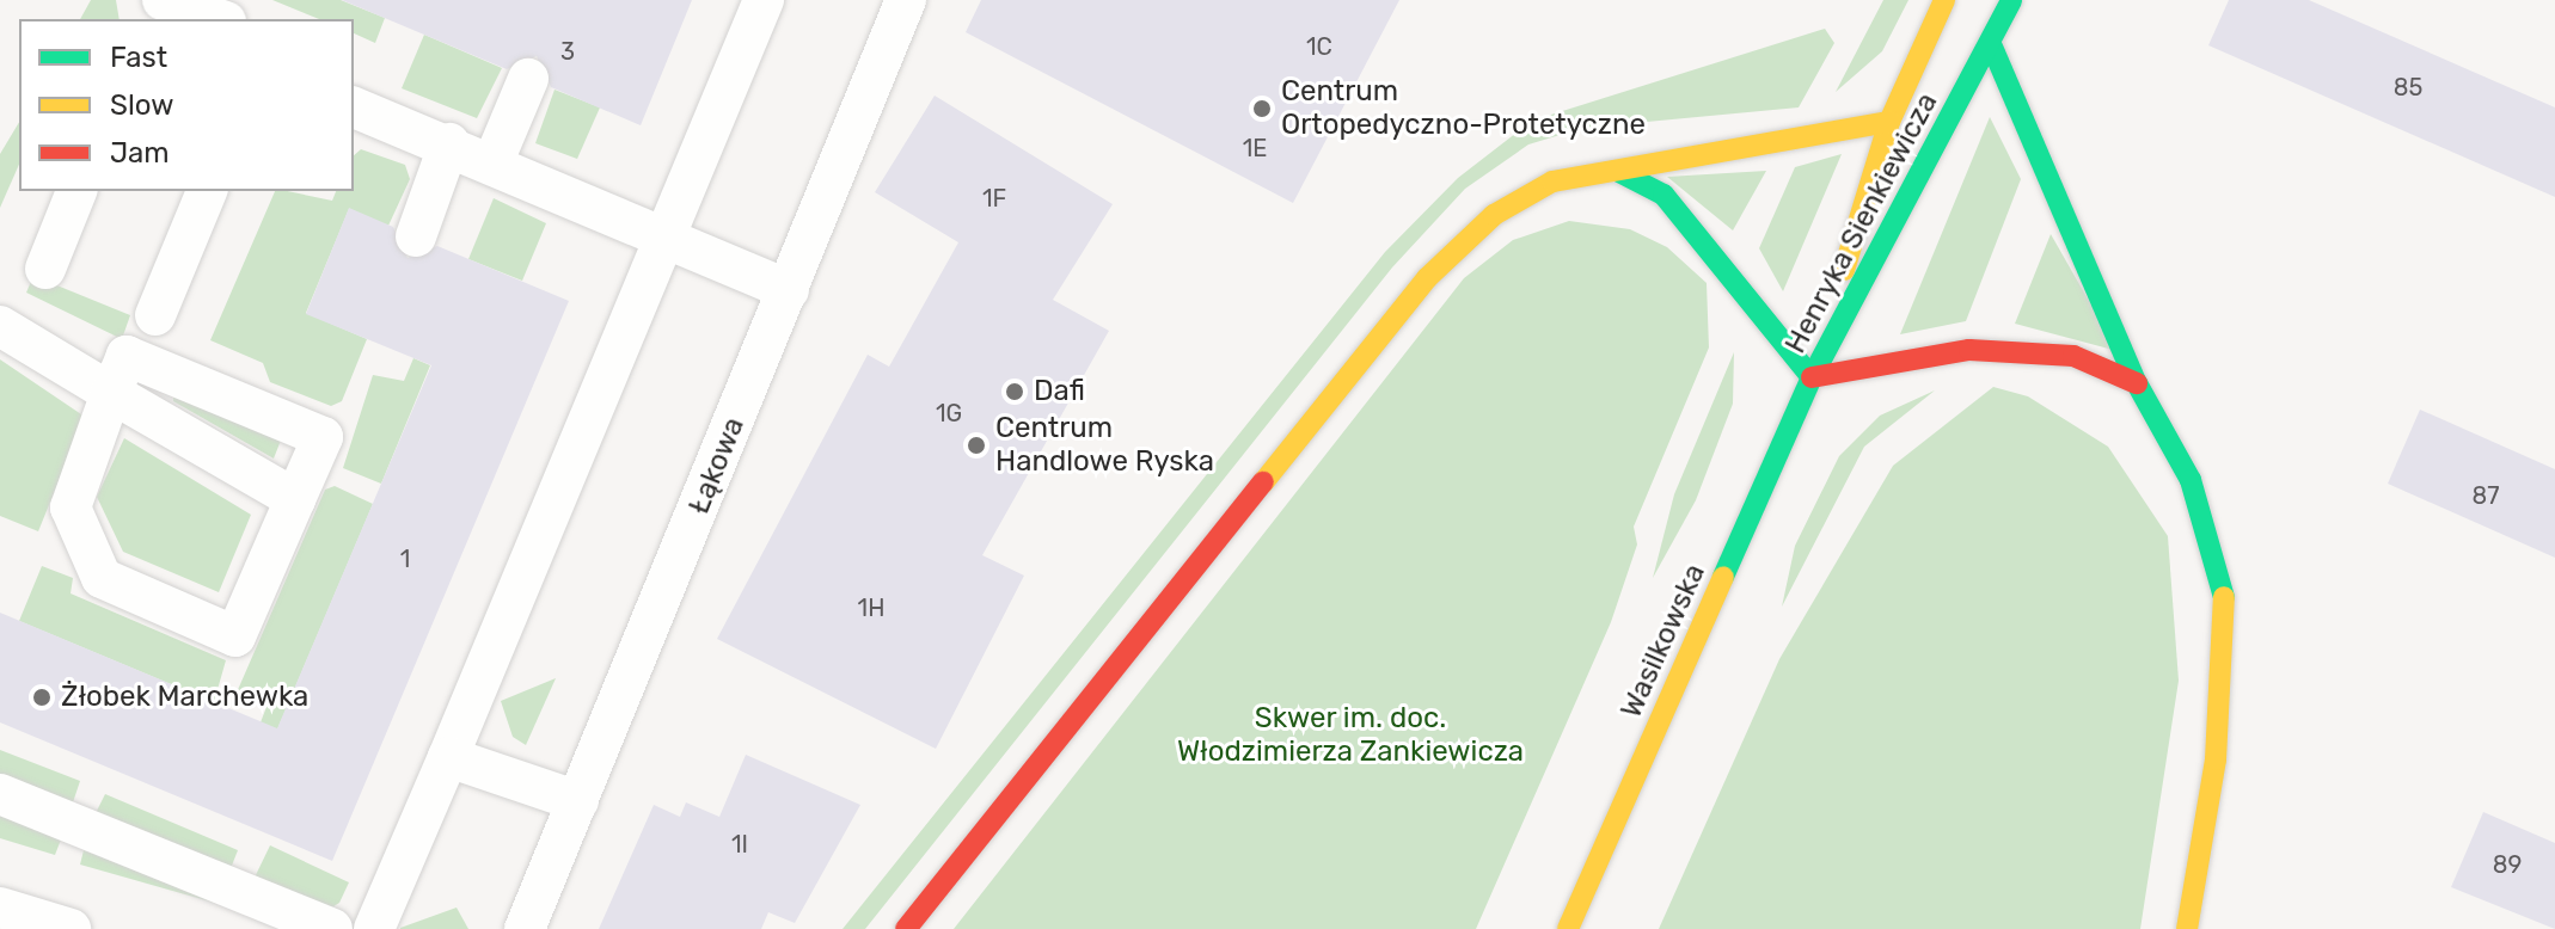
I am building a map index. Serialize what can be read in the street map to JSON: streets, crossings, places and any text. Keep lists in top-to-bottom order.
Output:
{
  "streets": {
    "main road": ["Henryka Sienkiewicza", "Wasilkowska"],
    "street": ["Łąkowa"]
  },
  "crossings": [
    ["Henryka Sienkiewicza", "Wasilkowska"]
  ],
  "parks": ["Skwer im. doc. Włodzimierza Zankiewicza"],
  "places": [
    "Centrum Ortopedyczno-Protetyczne",
    "Dafi",
    "Centrum Handlowe Ryska",
    "Żłobek Marchewka"
  ],
  "house_numbers": [
    "1C",
    "3",
    "85",
    "1E",
    "1F",
    "1G",
    "87",
    "1",
    "1H",
    "1I",
    "89"
  ],
  "legend": ["Fast", "Slow", "Jam"]
}
